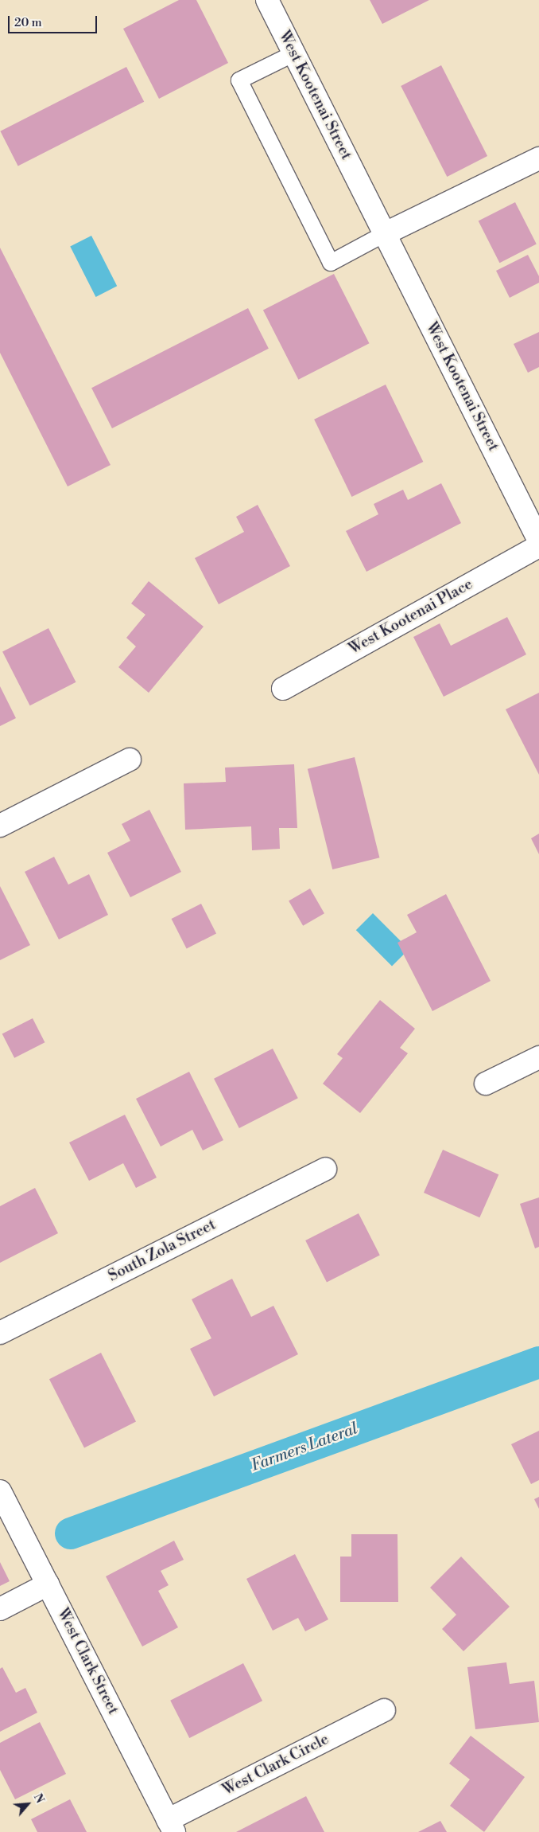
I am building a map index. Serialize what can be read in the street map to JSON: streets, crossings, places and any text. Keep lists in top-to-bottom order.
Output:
{
  "streets": {
    "street": [
      "West Kootenai Street",
      "West Kootenai Place",
      "South Zola Street",
      "West Clark Street",
      "West Clark Circle"
    ]
  },
  "crossings": [
    ["West Clark Street", "West Clark Circle"]
  ],
  "water": ["Farmers Lateral"],
  "scale_bar": "20 m",
  "north": "top right"
}
